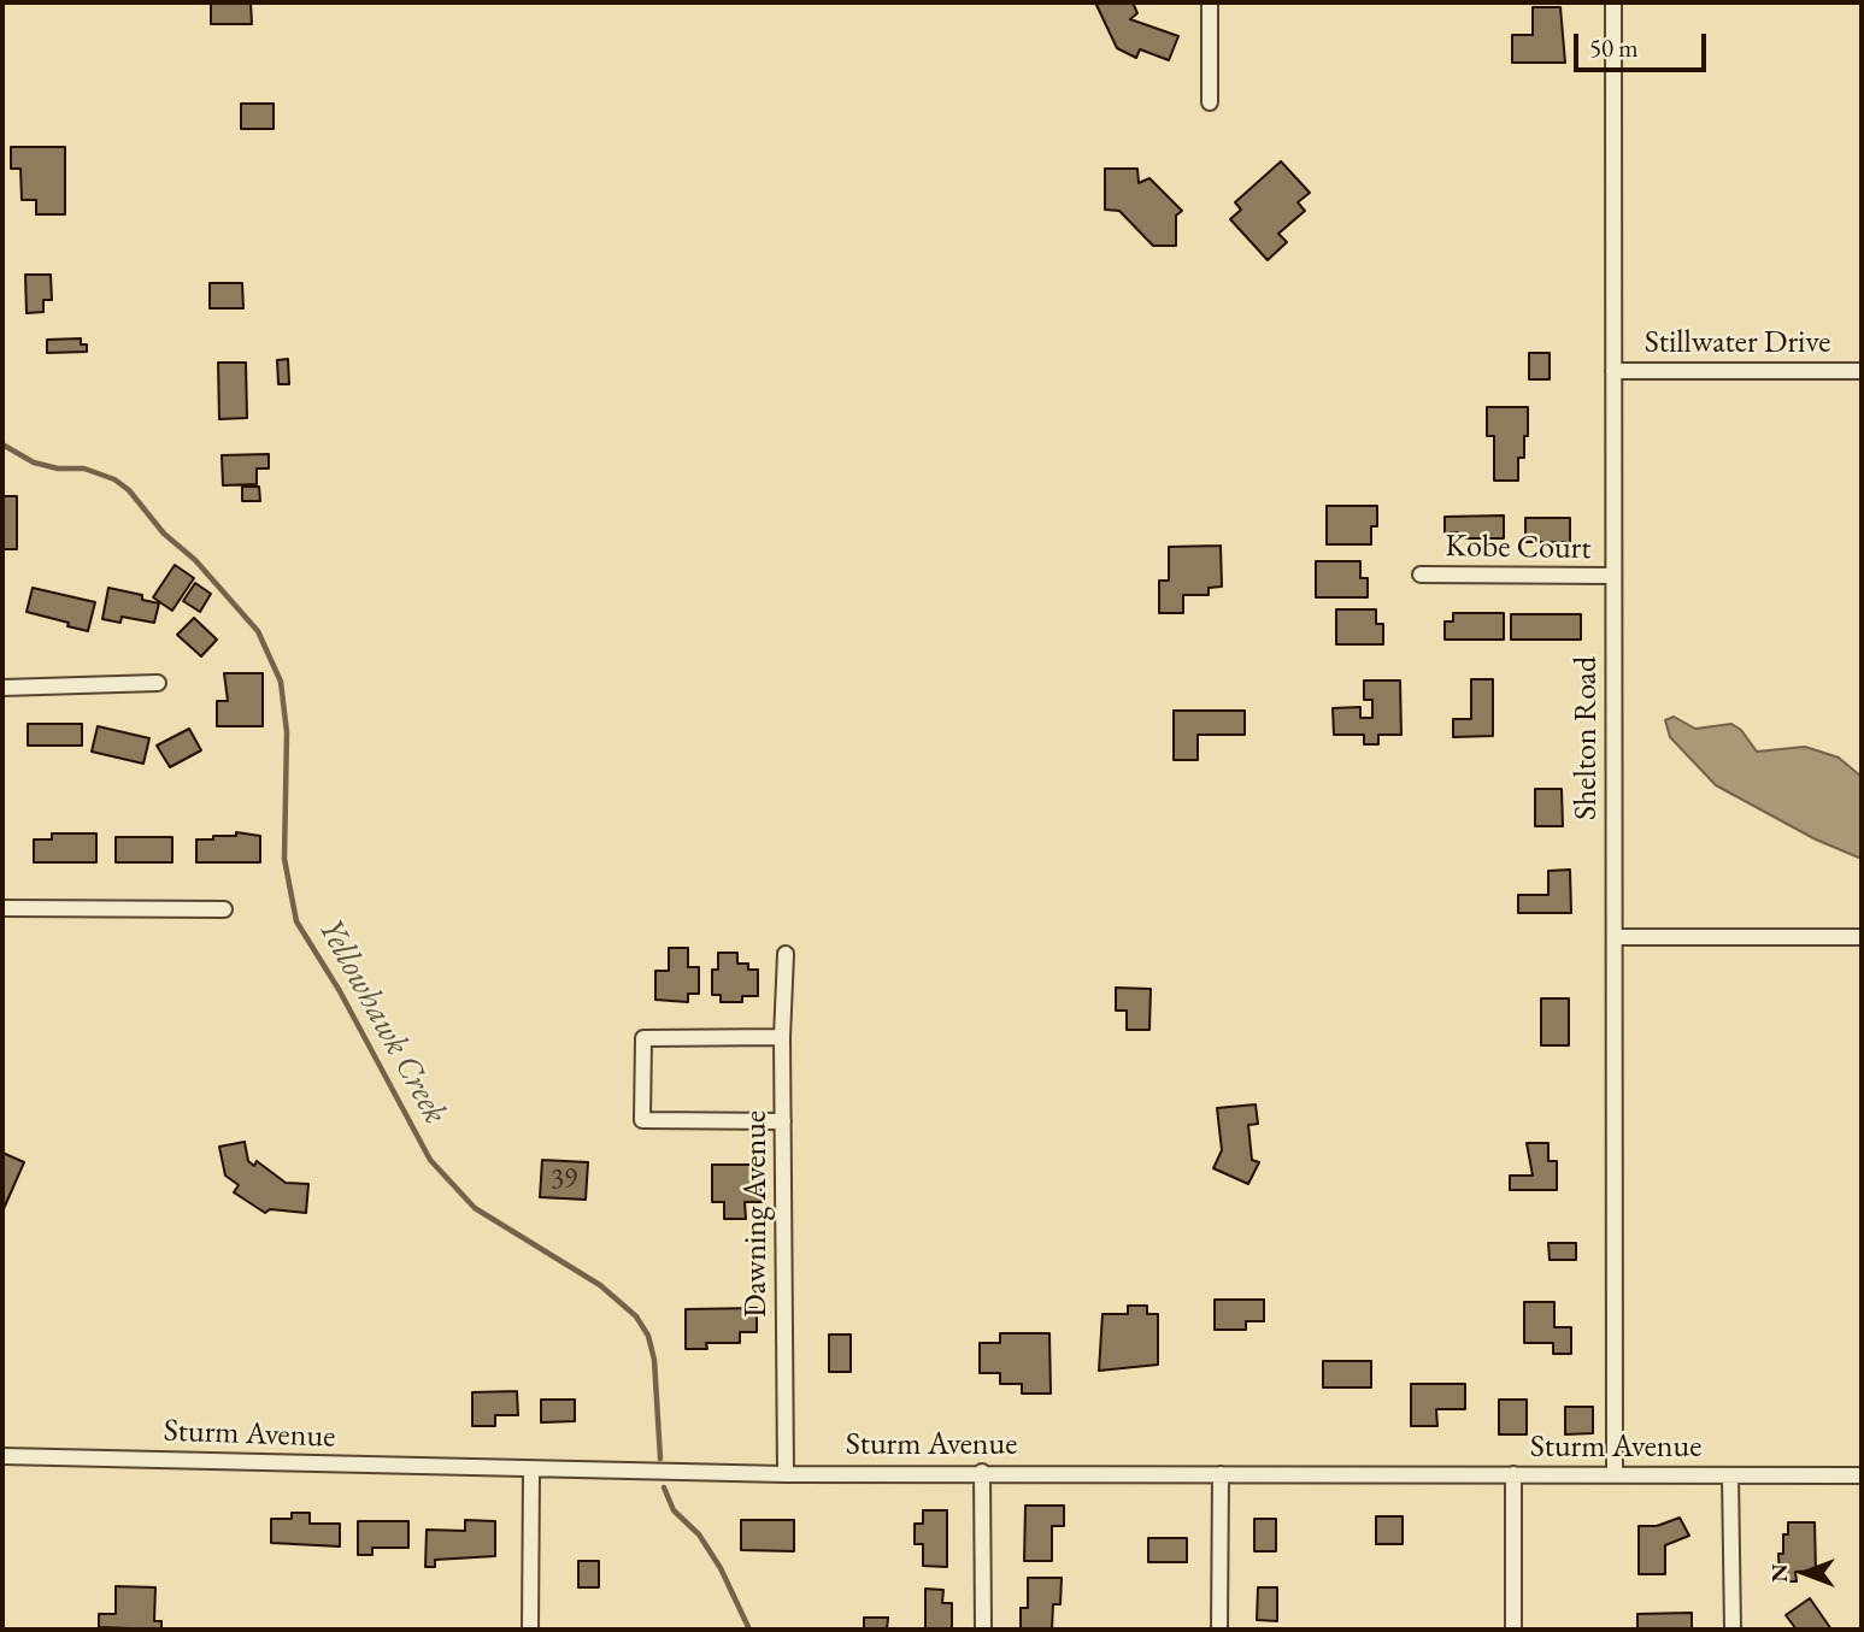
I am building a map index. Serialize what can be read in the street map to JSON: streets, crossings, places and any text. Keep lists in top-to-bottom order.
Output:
{
  "streets": {
    "street": [
      "Stillwater Drive",
      "Kobe Court",
      "Shelton Road",
      "Dawning Avenue",
      "Sturm Avenue"
    ]
  },
  "crossings": [
    ["Stillwater Drive", "Shelton Road"],
    ["Kobe Court", "Shelton Road"],
    ["Shelton Road", "Sturm Avenue"],
    ["Dawning Avenue", "Sturm Avenue"]
  ],
  "water": ["Yellowhawk Creek"],
  "house_numbers": ["39"],
  "scale_bar": "50 m",
  "north": "left"
}
